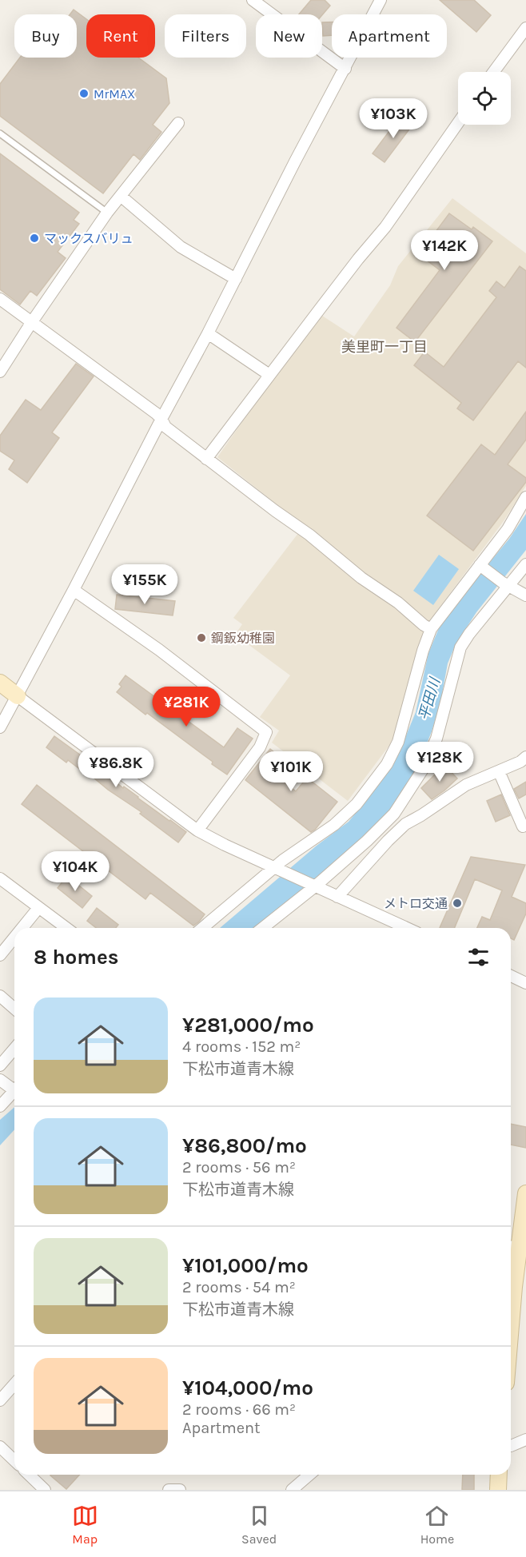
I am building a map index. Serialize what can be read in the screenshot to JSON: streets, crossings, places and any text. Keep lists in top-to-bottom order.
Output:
{
  "districts": ["美里町一丁目"],
  "water": ["平田川"],
  "places": [
    "MrMAX",
    "マックスバリュ",
    "鋼鈑幼稚園",
    "メトロ交通"
  ],
  "page": {
    "chip": [
      "Buy",
      "Rent",
      "Filters",
      "New",
      "Apartment"
    ],
    "price": [
      "¥103K",
      "¥142K",
      "¥155K",
      "¥281K",
      "¥128K",
      "¥86.8K",
      "¥101K",
      "¥104K"
    ],
    "heading": "8 homes",
    "list": [
      {
        "name": "¥281,000/mo",
        "note": "4 rooms · 152 m² · 下松市道青木線"
      },
      {
        "name": "¥86,800/mo",
        "note": "2 rooms · 56 m² · 下松市道青木線"
      },
      {
        "name": "¥101,000/mo",
        "note": "2 rooms · 54 m² · 下松市道青木線"
      },
      {
        "name": "¥104,000/mo",
        "note": "2 rooms · 66 m² · Apartment"
      }
    ],
    "tabs": ["Map", "Saved", "Home"]
  }
}
